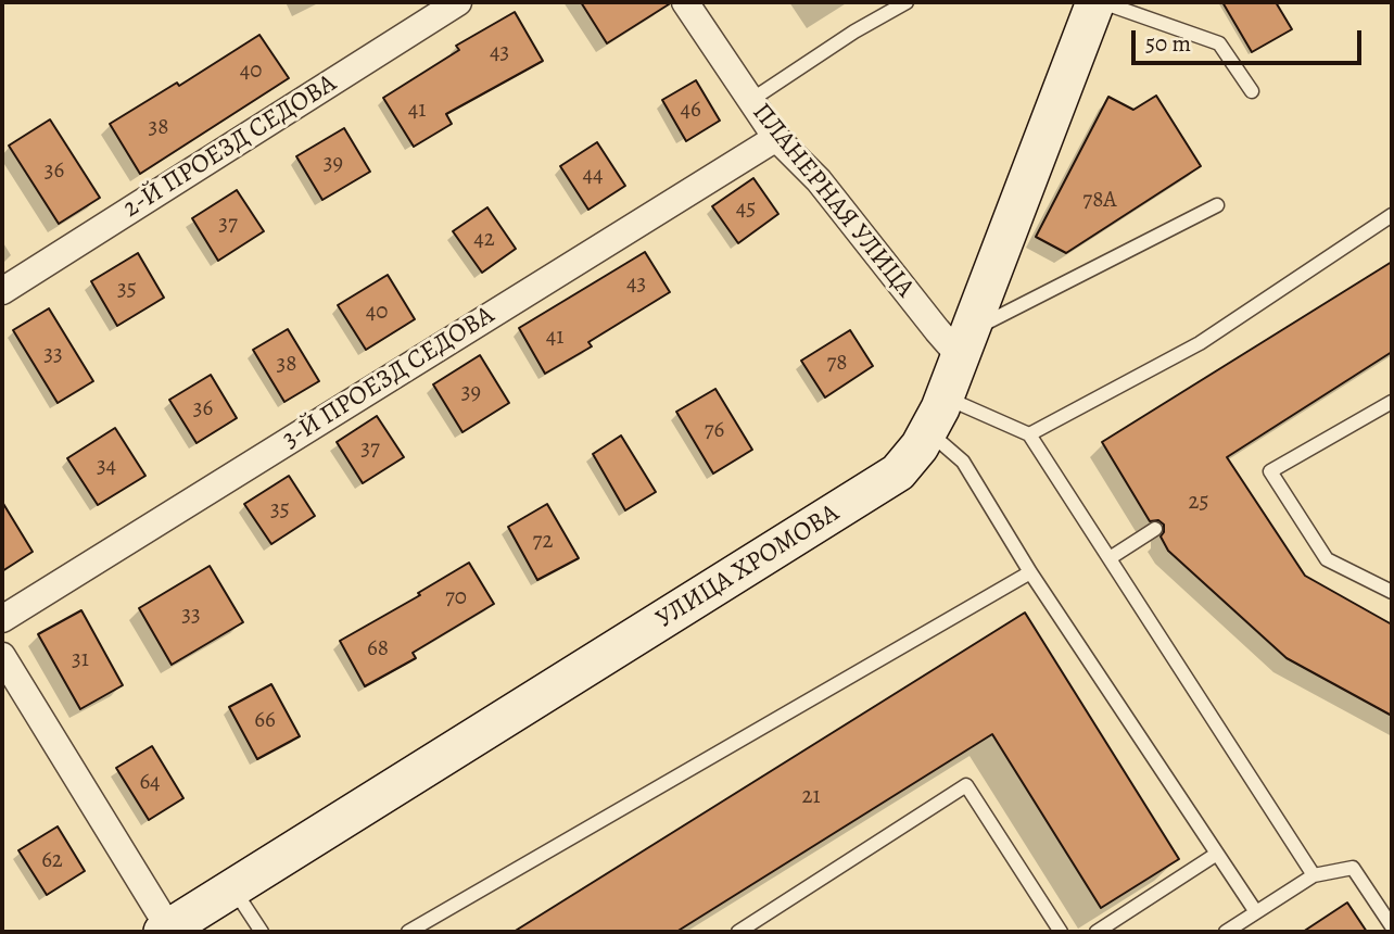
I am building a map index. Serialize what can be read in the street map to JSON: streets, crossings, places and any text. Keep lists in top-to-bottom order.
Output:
{
  "streets": {
    "main road": ["УЛИЦА ХРОМОВА"],
    "street": ["2-Й ПРОЕЗД СЕДОВА", "ПЛАНЕРНАЯ УЛИЦА", "3-Й ПРОЕЗД СЕДОВА"]
  },
  "crossings": [
    ["ПЛАНЕРНАЯ УЛИЦА", "3-Й ПРОЕЗД СЕДОВА"],
    ["ПЛАНЕРНАЯ УЛИЦА", "УЛИЦА ХРОМОВА"]
  ],
  "house_numbers": [
    "43",
    "40",
    "41",
    "46",
    "38",
    "39",
    "36",
    "44",
    "78А",
    "45",
    "37",
    "42",
    "43",
    "35",
    "40",
    "41",
    "33",
    "78",
    "38",
    "39",
    "36",
    "76",
    "37",
    "34",
    "25",
    "35",
    "72",
    "70",
    "33",
    "68",
    "31",
    "66",
    "64",
    "21",
    "62"
  ],
  "scale_bar": "50 m"
}
